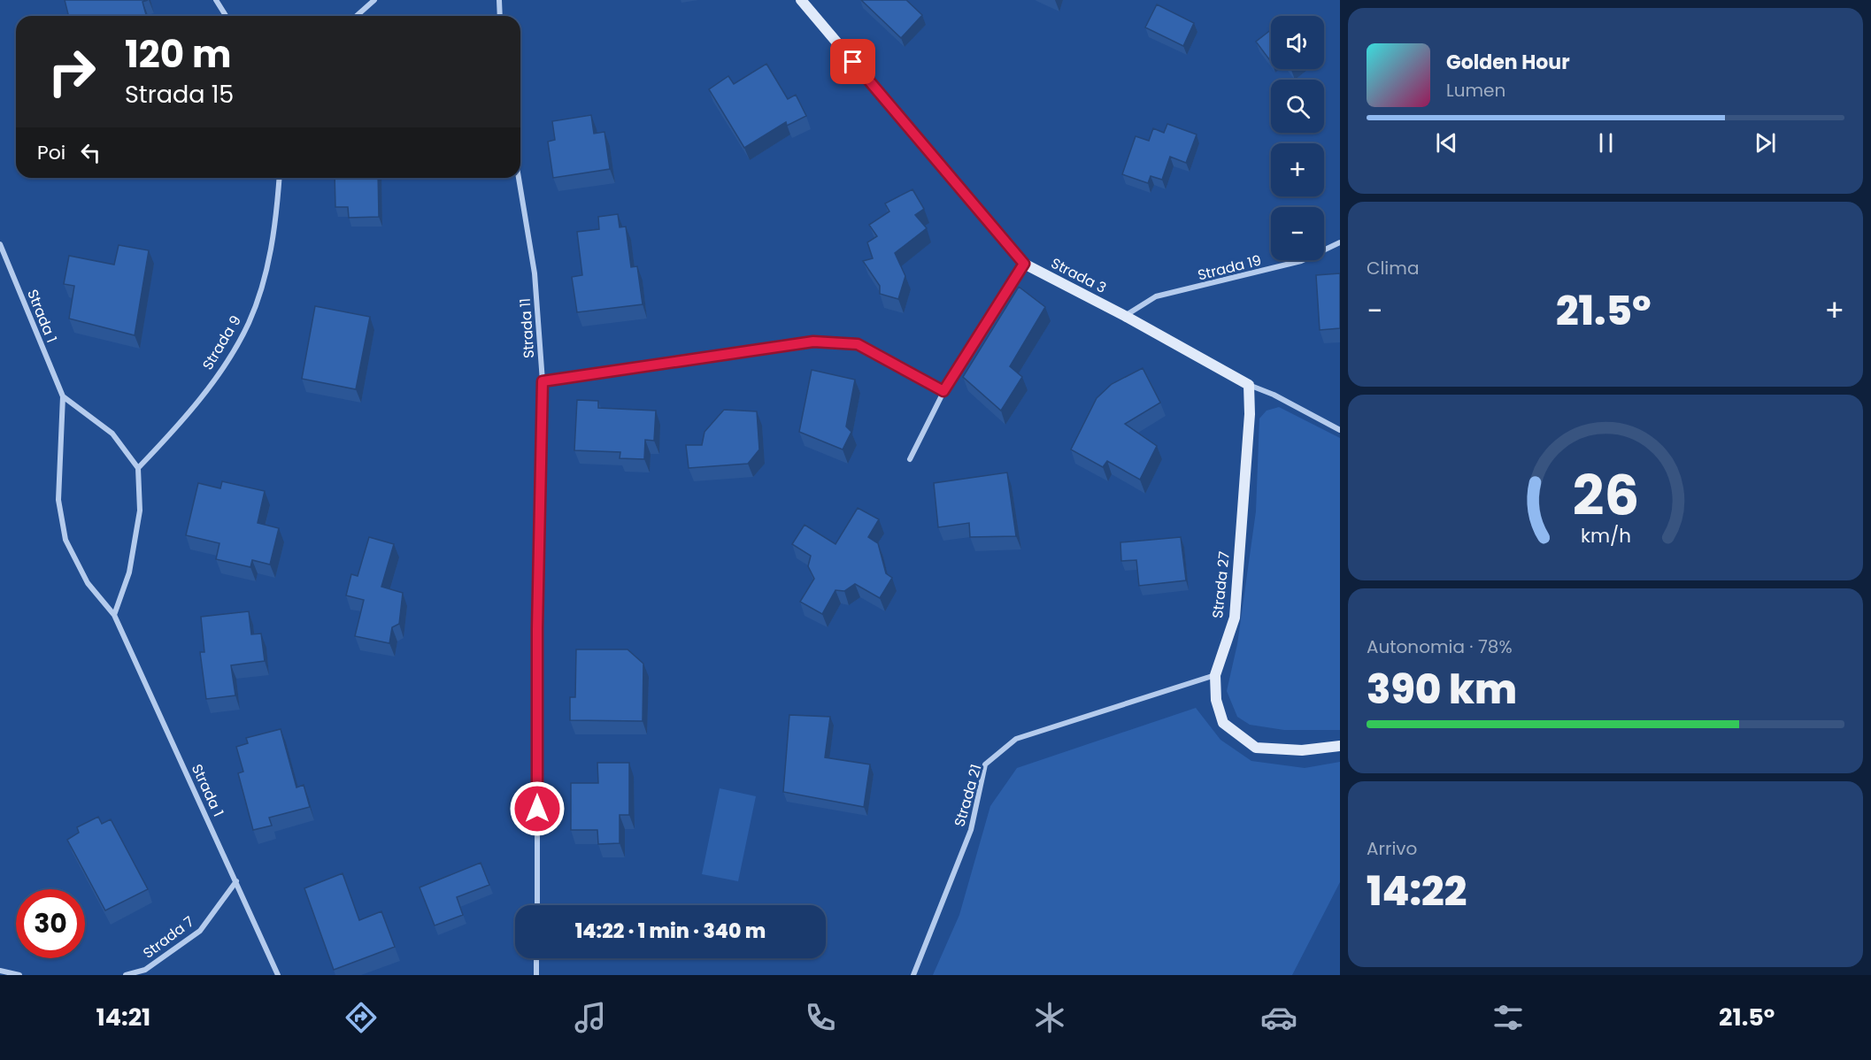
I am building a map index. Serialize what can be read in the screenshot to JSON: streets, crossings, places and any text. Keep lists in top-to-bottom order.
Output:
{
  "streets": {
    "street": [
      "Strada 19",
      "Strada 3",
      "Strada 1",
      "Strada 11",
      "Strada 9",
      "Strada 27",
      "Strada 21",
      "Strada 7"
    ]
  },
  "crossings": [
    ["Strada 19", "Strada 3"],
    ["Strada 3", "Strada 27"],
    ["Strada 1", "Strada 7"],
    ["Strada 27", "Strada 21"]
  ],
  "page": {
    "map_buttons": ["+", "−"],
    "turn": ["120 m", "Strada 15"],
    "song": ["Golden Hour", "Lumen"],
    "then": "Poi",
    "tile": [
      "Clima",
      ["Autonomia · 78%", "390 km"],
      ["Arrivo", "14:22"]
    ],
    "heat": ["−", "21.5°", "+"],
    "limit": "30",
    "trip": "14:22 · 1 min · 340 m",
    "tabs": ["14:21", "21.5°"],
    "gauge": ["26", "km/h"]
  }
}
